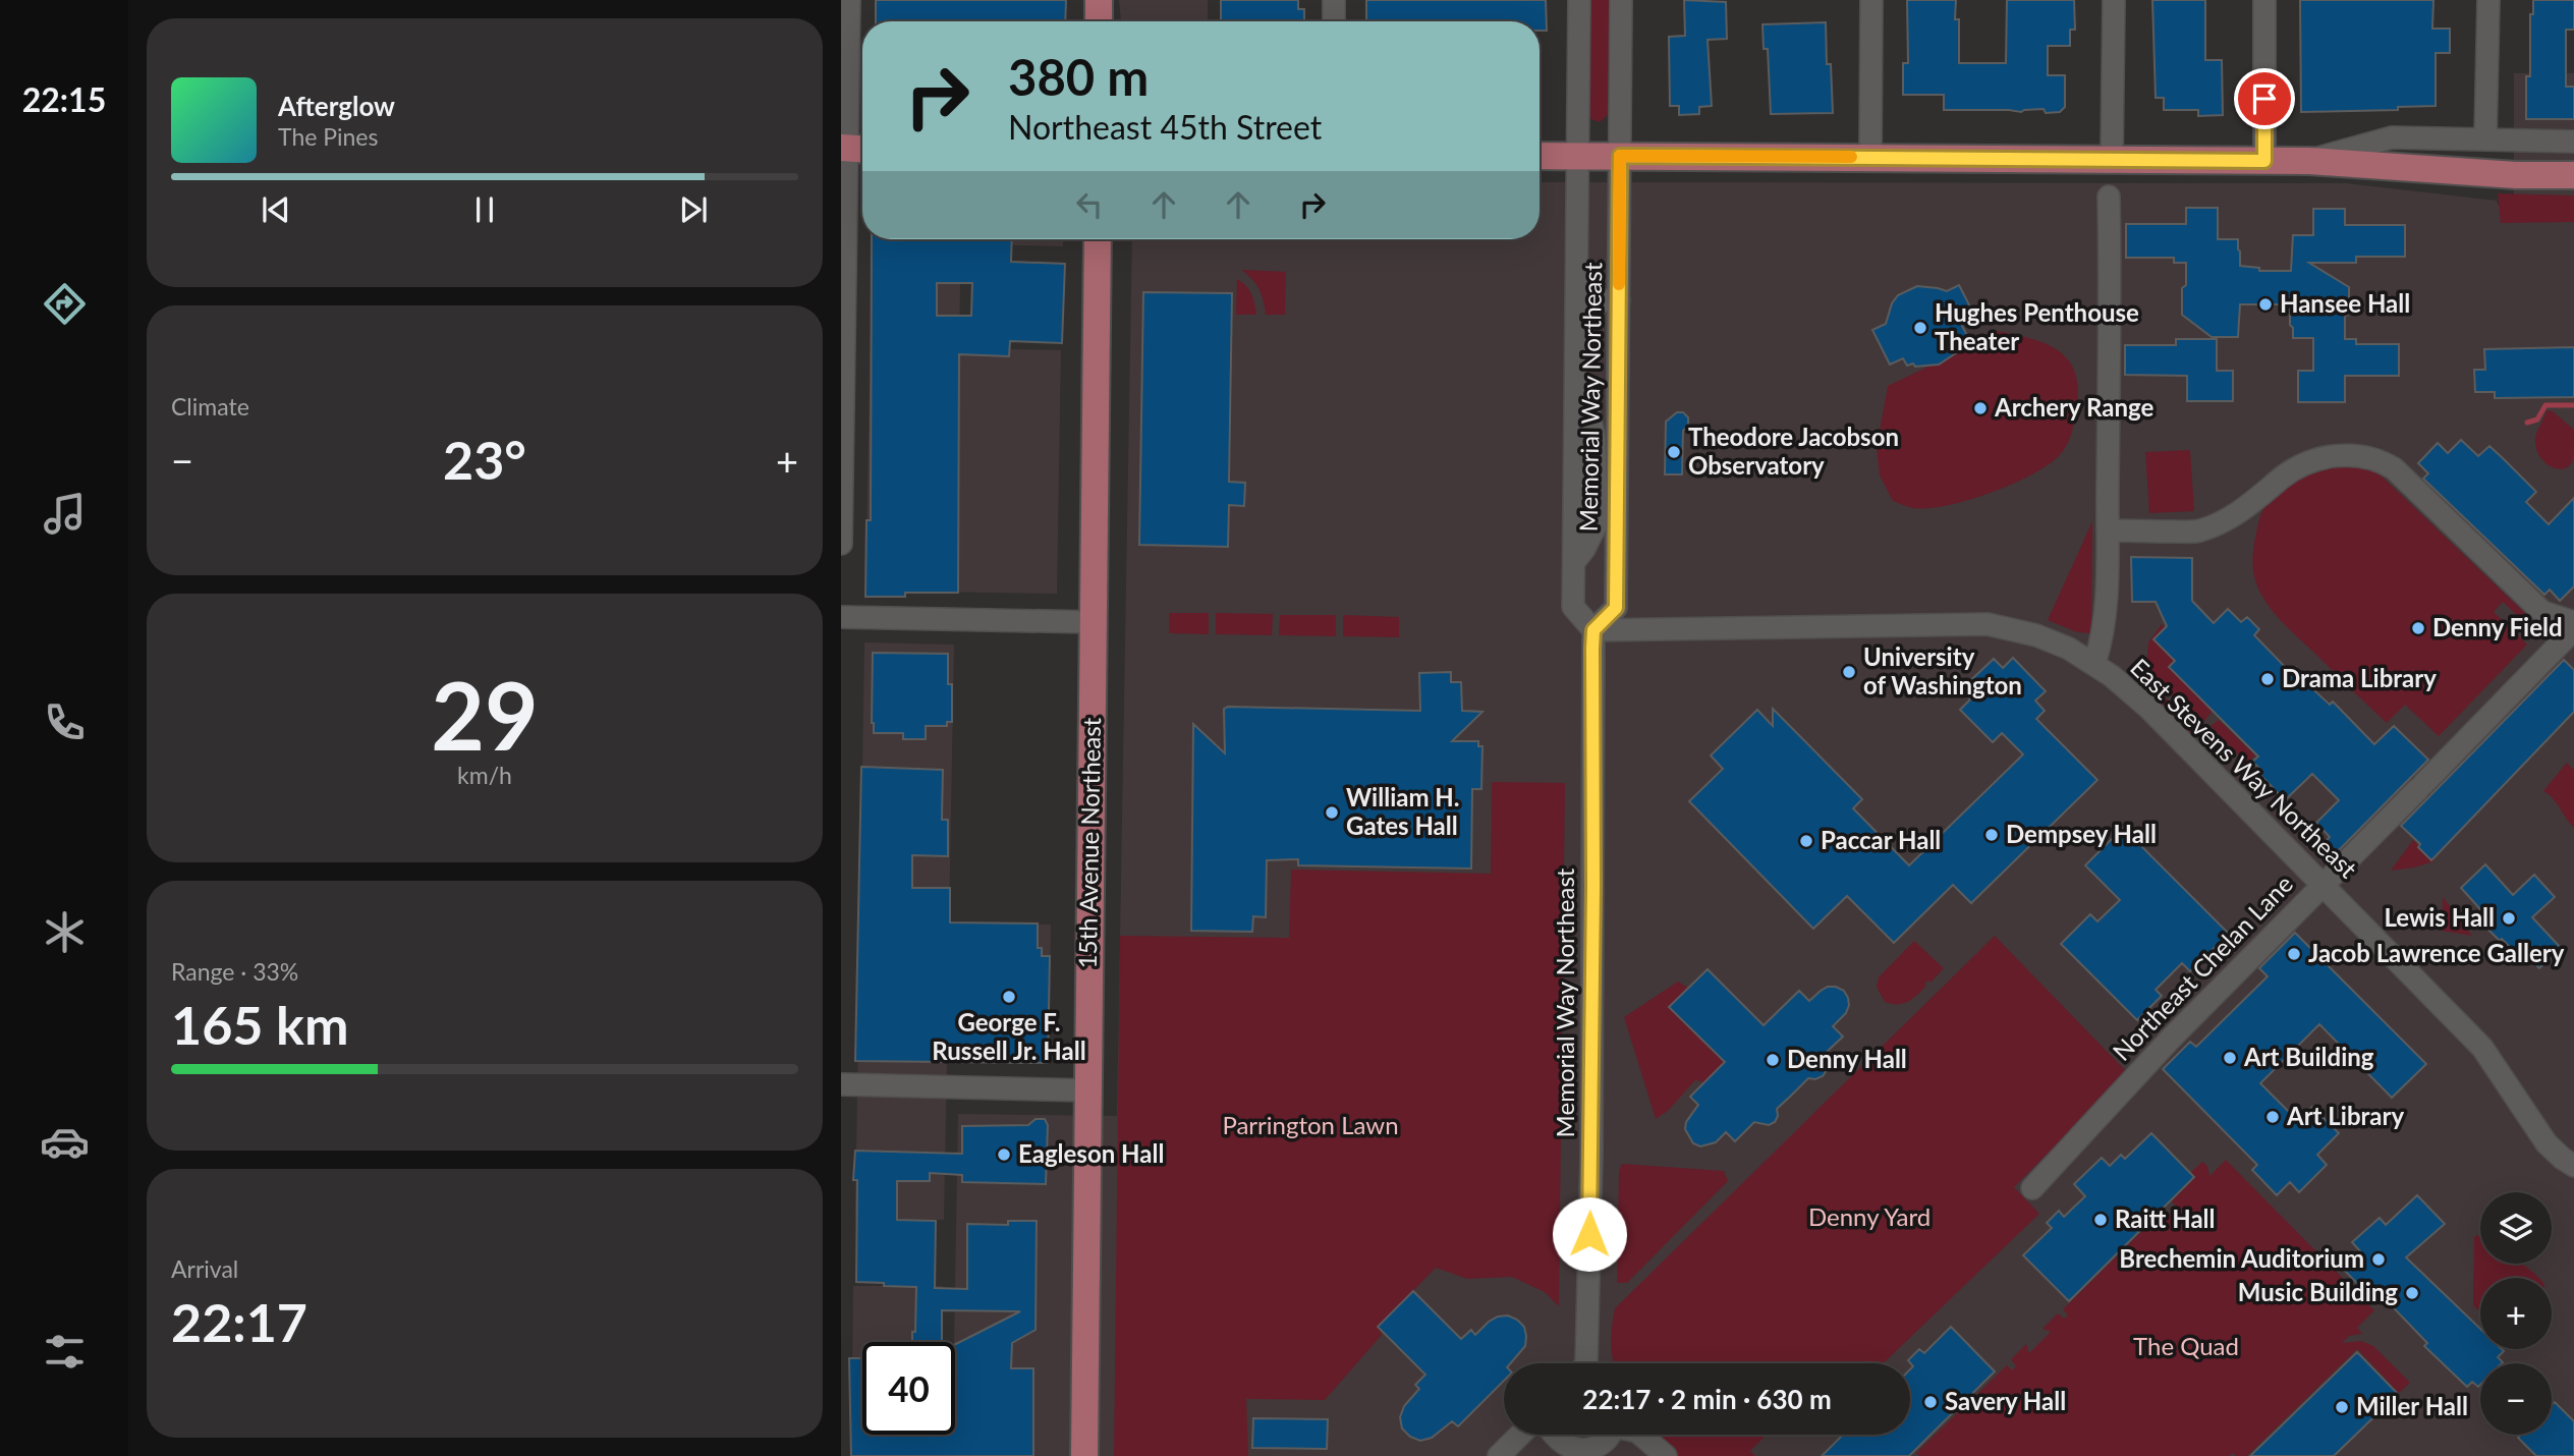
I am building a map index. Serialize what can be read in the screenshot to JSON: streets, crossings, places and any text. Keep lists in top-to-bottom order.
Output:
{
  "streets": {
    "main road": ["15th Avenue Northeast"],
    "street": ["Memorial Way Northeast", "East Stevens Way Northeast", "Northeast Chelan Lane"]
  },
  "crossings": [
    ["Memorial Way Northeast", "East Stevens Way Northeast"],
    ["East Stevens Way Northeast", "Northeast Chelan Lane"]
  ],
  "parks": ["Parrington Lawn", "Denny Yard", "The Quad"],
  "places": [
    "Hansee Hall",
    "Hughes Penthouse Theater",
    "Archery Range",
    "Theodore Jacobson Observatory",
    "Denny Field",
    "University of Washington",
    "Drama Library",
    "William H. Gates Hall",
    "Dempsey Hall",
    "Paccar Hall",
    "Lewis Hall",
    "Jacob Lawrence Gallery",
    "George F. Russell Jr. Hall",
    "Art Building",
    "Denny Hall",
    "Art Library",
    "Eagleson Hall",
    "Raitt Hall",
    "Brechemin Auditorium",
    "Music Building",
    "Savery Hall",
    "Miller Hall"
  ],
  "page": {
    "tabs": "22:15",
    "turn": ["380 m", "Northeast 45th Street"],
    "song": ["Afterglow", "The Pines"],
    "tile": [
      "Climate",
      ["29", "km/h"],
      ["Range · 33%", "165 km"],
      ["Arrival", "22:17"]
    ],
    "heat": ["−", "23°", "+"],
    "map_buttons": ["+", "−"],
    "limit": "40",
    "trip": "22:17 · 2 min · 630 m"
  }
}
